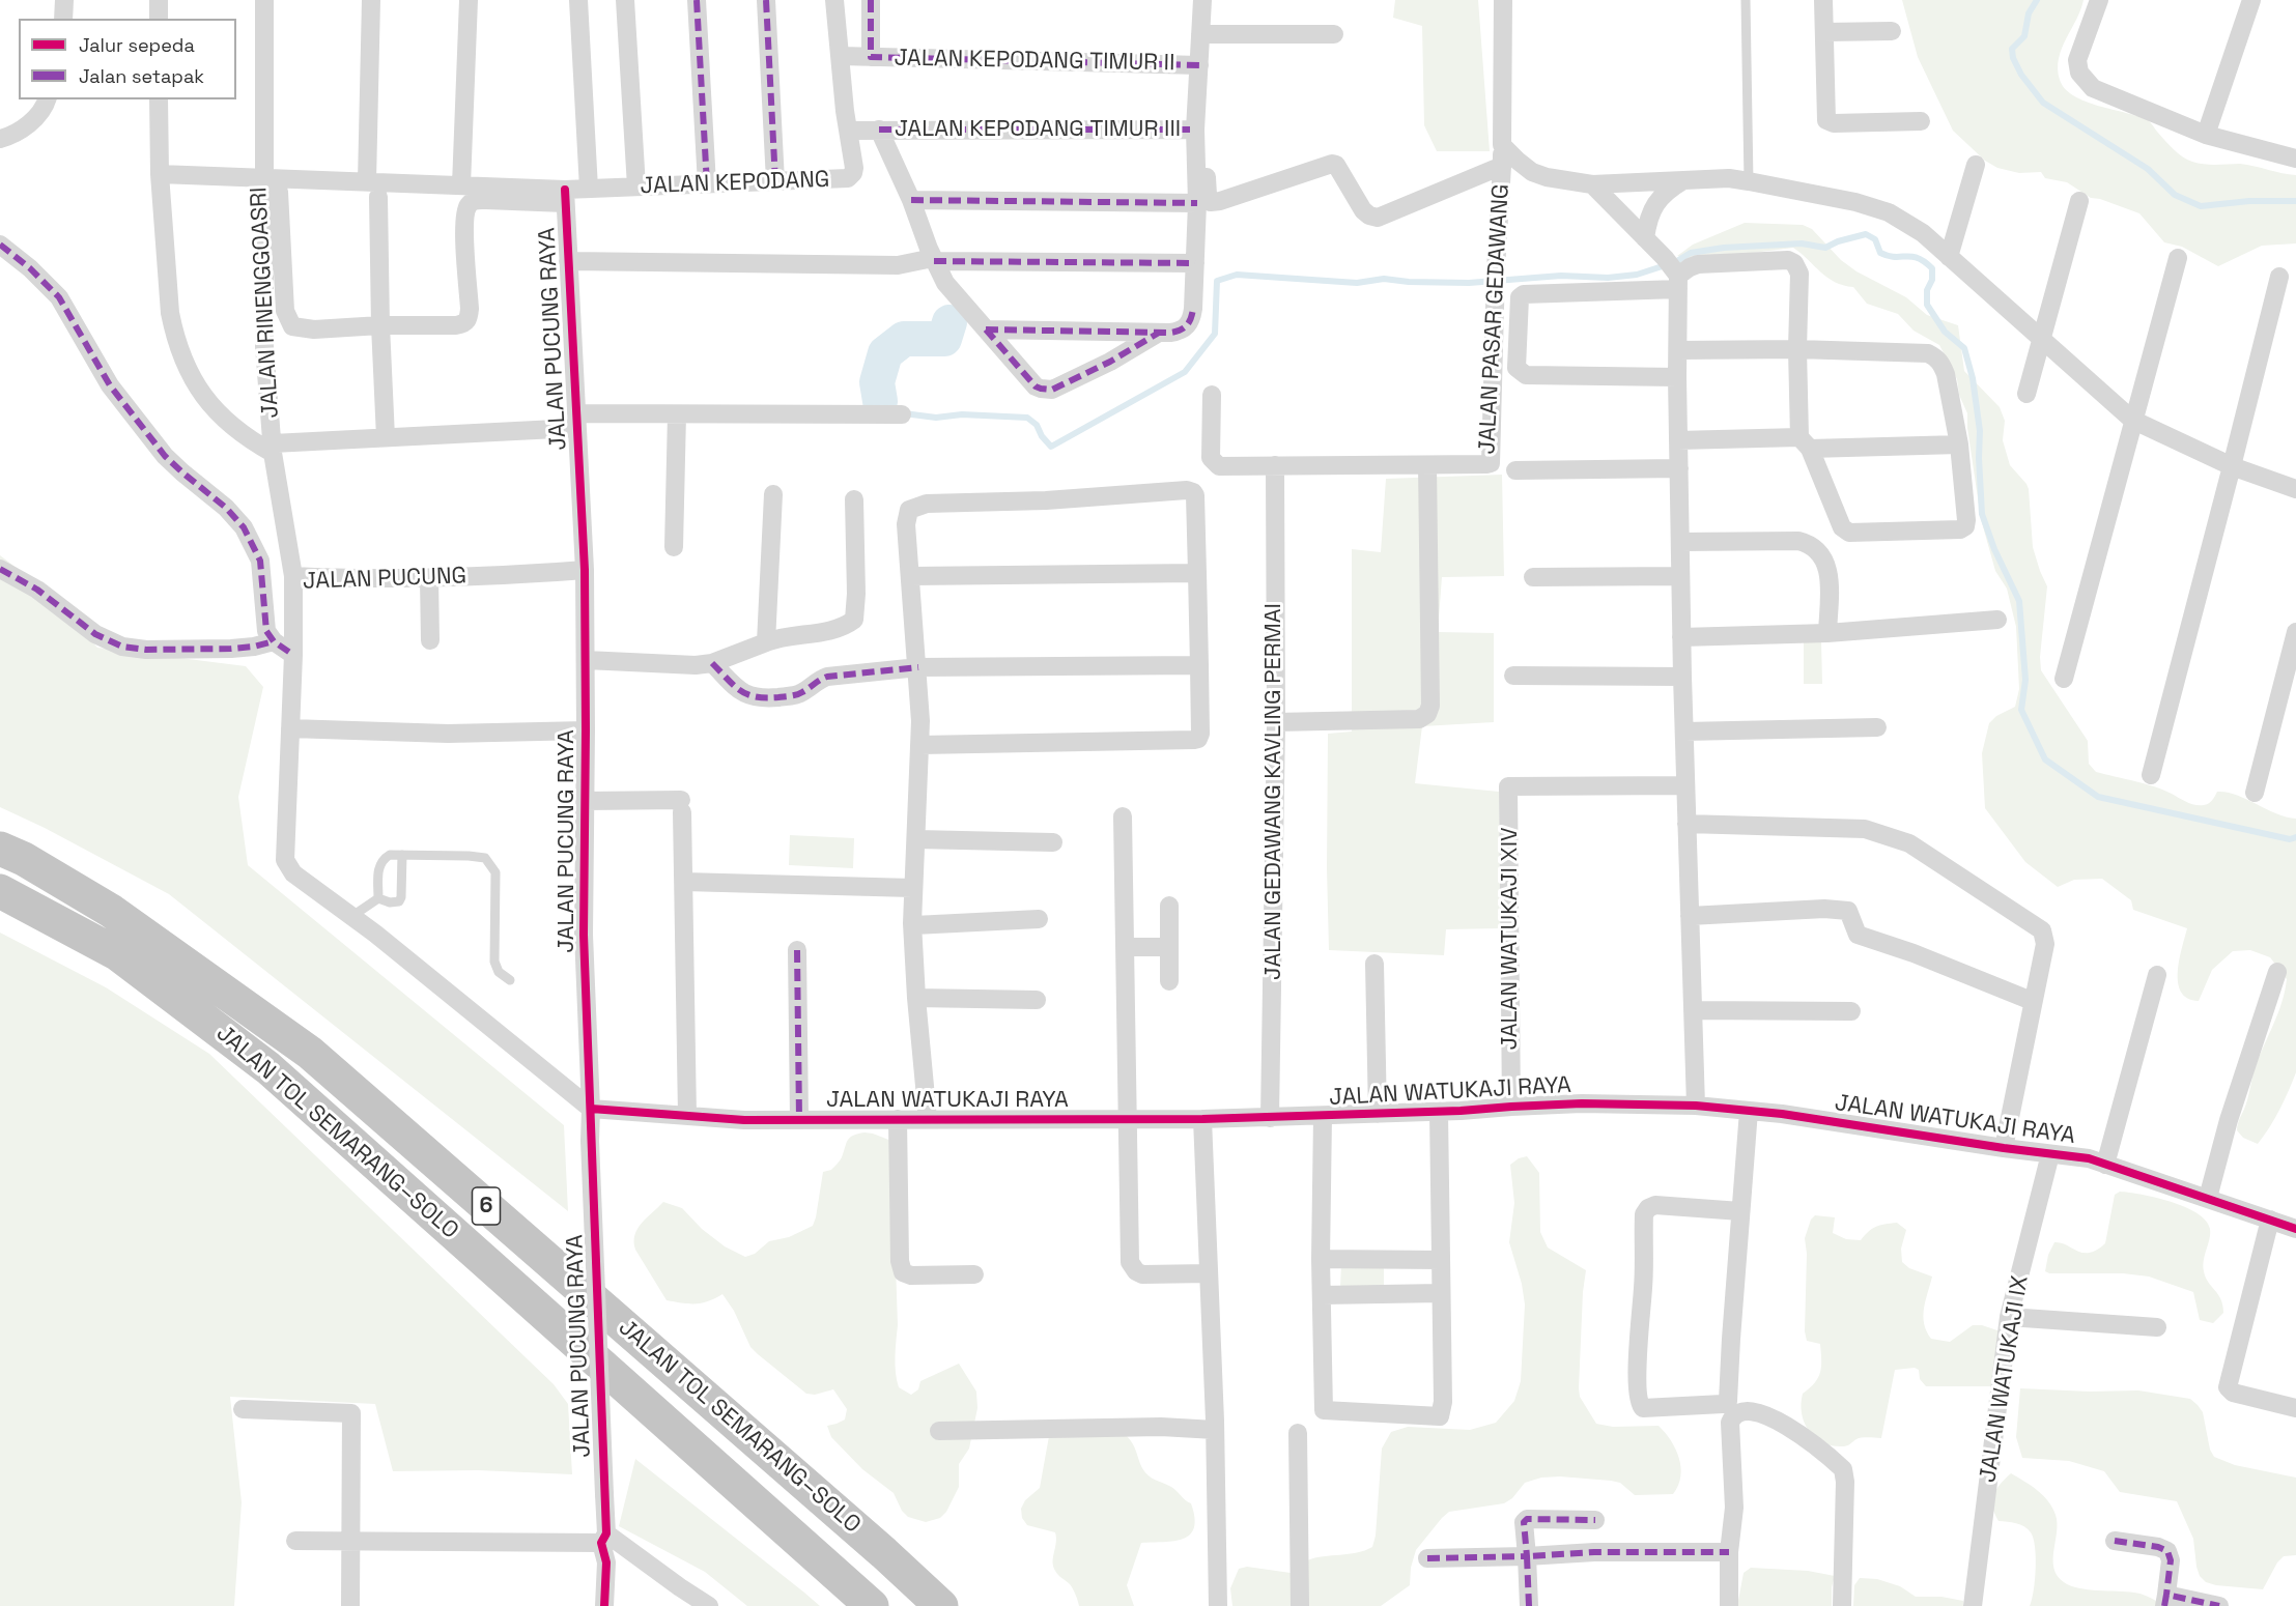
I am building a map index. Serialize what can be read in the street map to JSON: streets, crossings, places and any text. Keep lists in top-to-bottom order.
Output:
{
  "streets": {
    "highway": ["JALAN TOL SEMARANG–SOLO", "6"],
    "street": [
      "JALAN KEPODANG TIMUR II",
      "JALAN KEPODANG TIMUR III",
      "JALAN KEPODANG",
      "JALAN RINENGGOASRI",
      "JALAN PASAR GEDAWANG",
      "JALAN PUCUNG RAYA",
      "JALAN PUCUNG",
      "JALAN GEDAWANG KAVLING PERMAI",
      "JALAN WATUKAJI XIV",
      "JALAN WATUKAJI RAYA",
      "JALAN WATUKAJI IX"
    ]
  },
  "crossings": [
    ["JALAN KEPODANG TIMUR II", "JALAN KEPODANG"],
    ["JALAN KEPODANG TIMUR III", "JALAN KEPODANG"],
    ["JALAN KEPODANG TIMUR III", "JALAN PUCUNG RAYA"],
    ["JALAN KEPODANG", "JALAN PUCUNG RAYA"],
    ["JALAN RINENGGOASRI", "JALAN PUCUNG RAYA"],
    ["JALAN RINENGGOASRI", "JALAN PUCUNG"],
    ["JALAN PASAR GEDAWANG", "JALAN GEDAWANG KAVLING PERMAI"],
    ["JALAN PUCUNG RAYA", "JALAN PUCUNG"],
    ["JALAN PUCUNG RAYA", "JALAN WATUKAJI RAYA"],
    ["JALAN PUCUNG", "JALAN WATUKAJI RAYA"],
    ["JALAN GEDAWANG KAVLING PERMAI", "JALAN WATUKAJI RAYA"],
    ["JALAN WATUKAJI XIV", "JALAN WATUKAJI RAYA"],
    ["JALAN WATUKAJI RAYA", "JALAN WATUKAJI IX"]
  ],
  "legend": ["Jalur sepeda", "Jalan setapak"]
}
